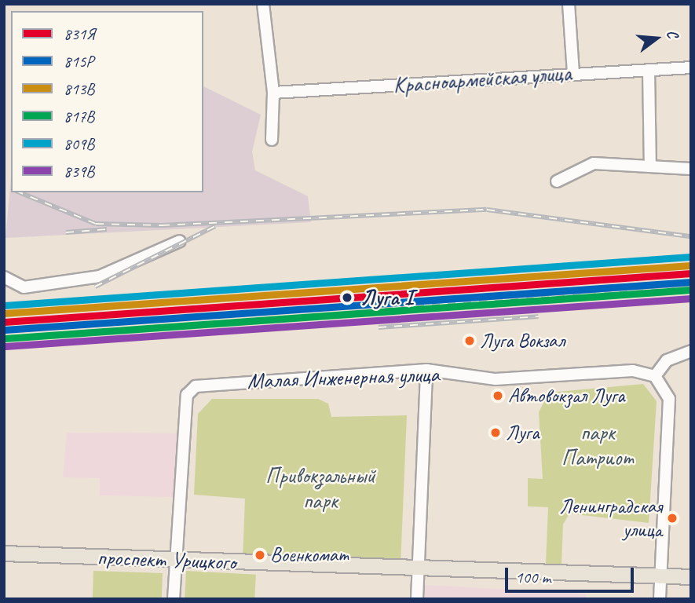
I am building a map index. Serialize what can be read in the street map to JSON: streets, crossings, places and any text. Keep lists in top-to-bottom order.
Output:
{
  "streets": {
    "main road": ["проспект Урицкого"],
    "street": ["Красноармейская улица", "Малая Инженерная улица"]
  },
  "crossings": [
    ["Малая Инженерная улица", "проспект Урицкого"]
  ],
  "parks": ["парк Патриот", "Привокзальный парк"],
  "places": [
    "Луга I",
    "Луга Вокзал",
    "Автовокзал Луга",
    "Луга",
    "Ленинградская улица",
    "Военкомат"
  ],
  "lines": [
    "transit line 809В",
    "transit line 813В",
    "transit line 831Я",
    "transit line 815Р",
    "transit line 817В",
    "transit line 839В"
  ],
  "legend": [
    "831Я",
    "815Р",
    "813В",
    "817В",
    "809В",
    "839В"
  ],
  "scale_bar": "100 m",
  "north": "right"
}
